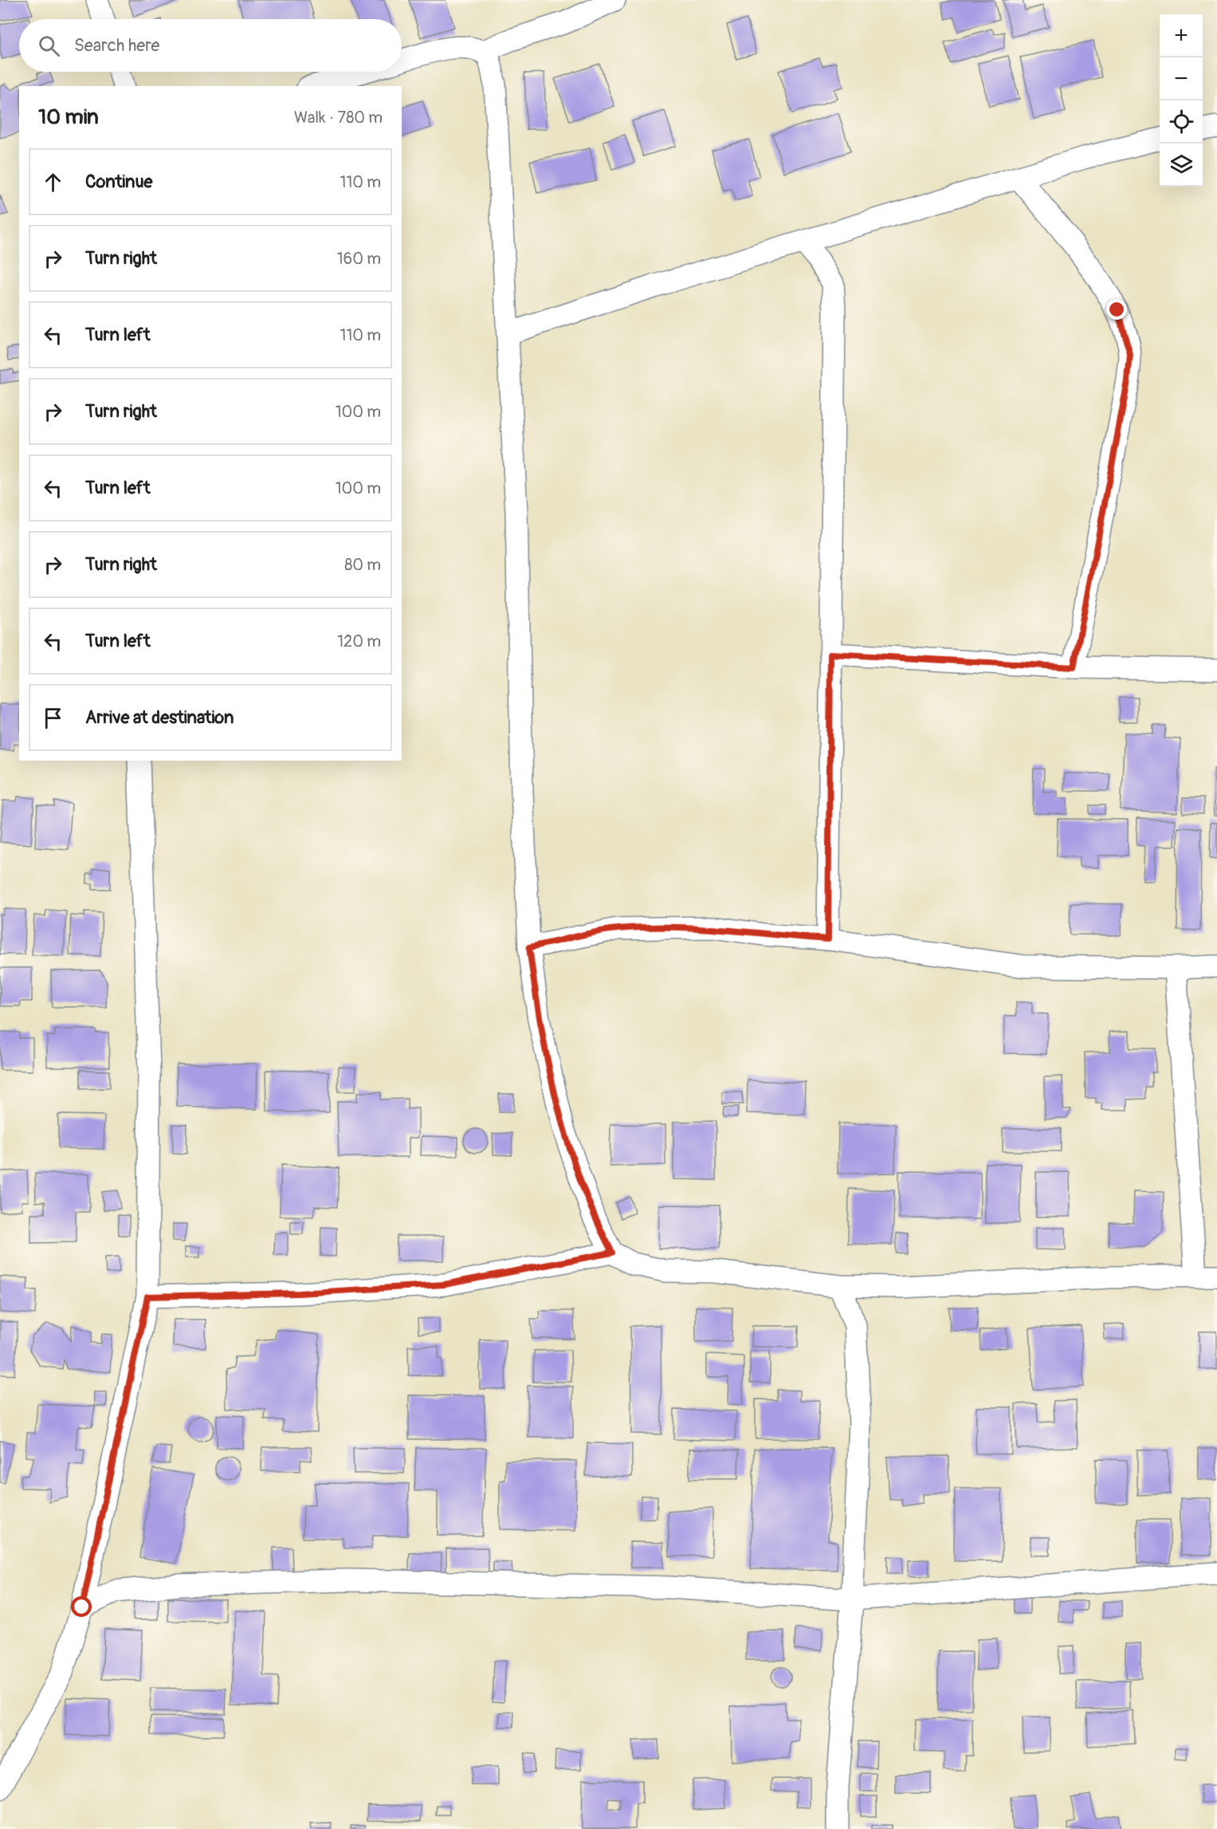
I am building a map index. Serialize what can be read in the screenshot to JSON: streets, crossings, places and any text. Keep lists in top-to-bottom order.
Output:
{
  "page": {
    "map_buttons": ["+", "−"],
    "search": "Search here",
    "heading": ["10 min", "Walk · 780 m"],
    "list": [
      ["Continue", "110 m"],
      ["Turn right", "160 m"],
      ["Turn left", "110 m"],
      ["Turn right", "100 m"],
      ["Turn left", "100 m"],
      ["Turn right", "80 m"],
      ["Turn left", "120 m"],
      "Arrive at destination"
    ]
  }
}
